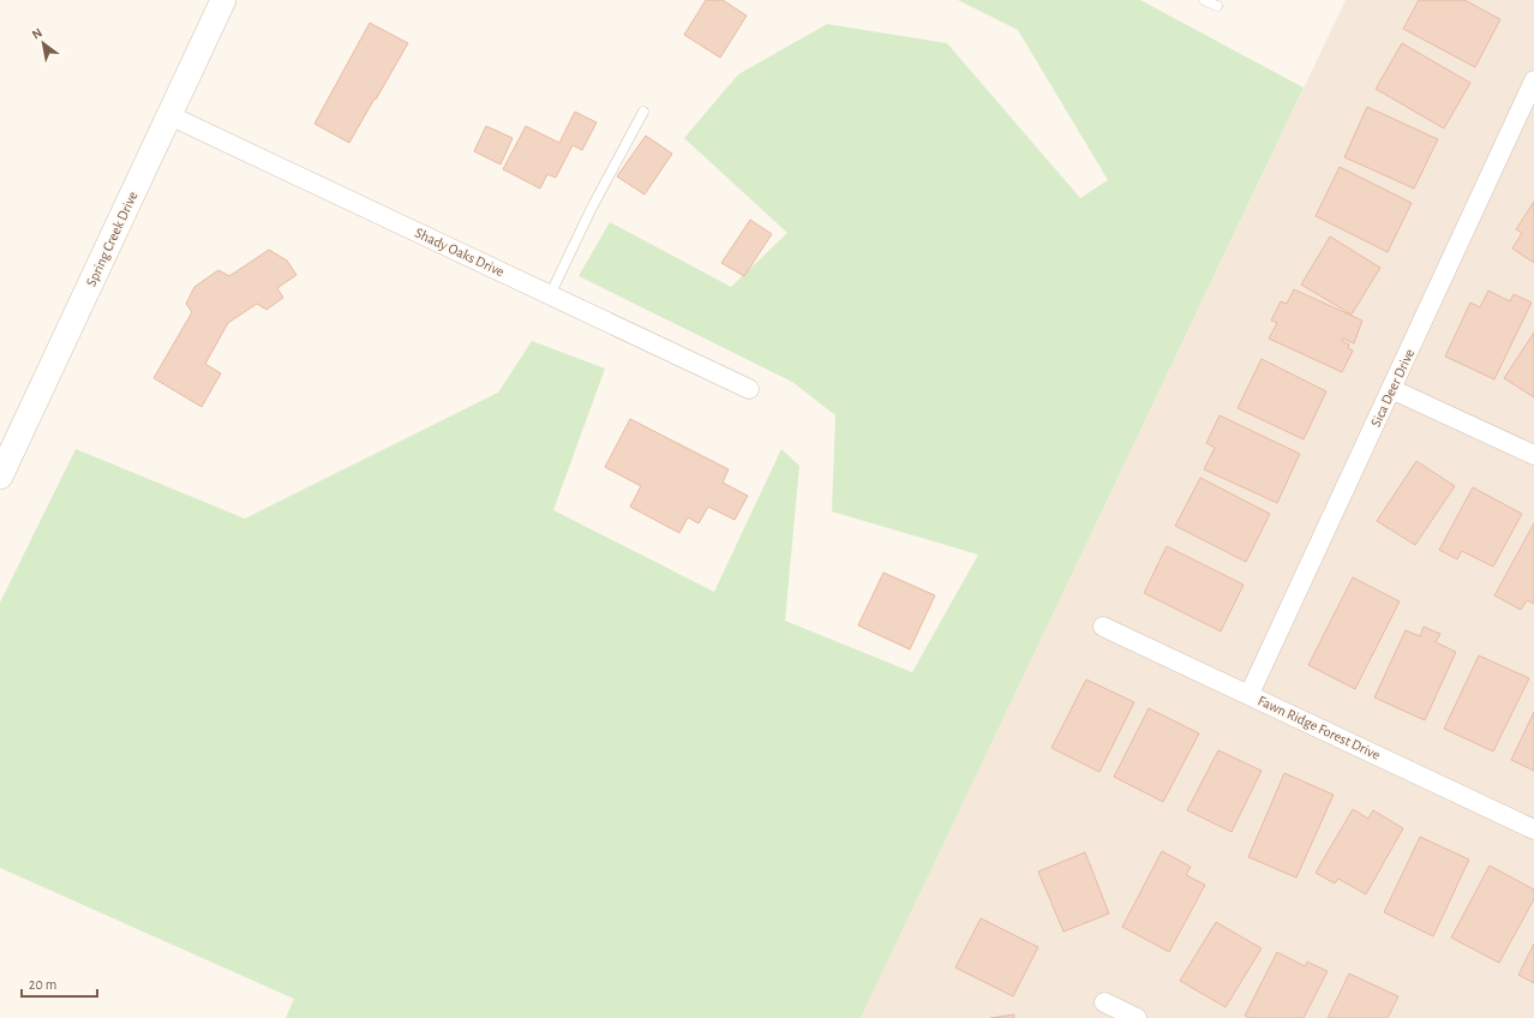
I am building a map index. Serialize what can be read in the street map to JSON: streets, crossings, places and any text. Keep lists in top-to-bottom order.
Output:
{
  "streets": {
    "street": [
      "Spring Creek Drive",
      "Shady Oaks Drive",
      "Sica Deer Drive",
      "Fawn Ridge Forest Drive"
    ]
  },
  "crossings": [
    ["Spring Creek Drive", "Shady Oaks Drive"],
    ["Sica Deer Drive", "Fawn Ridge Forest Drive"]
  ],
  "scale_bar": "20 m",
  "north": "top left"
}
